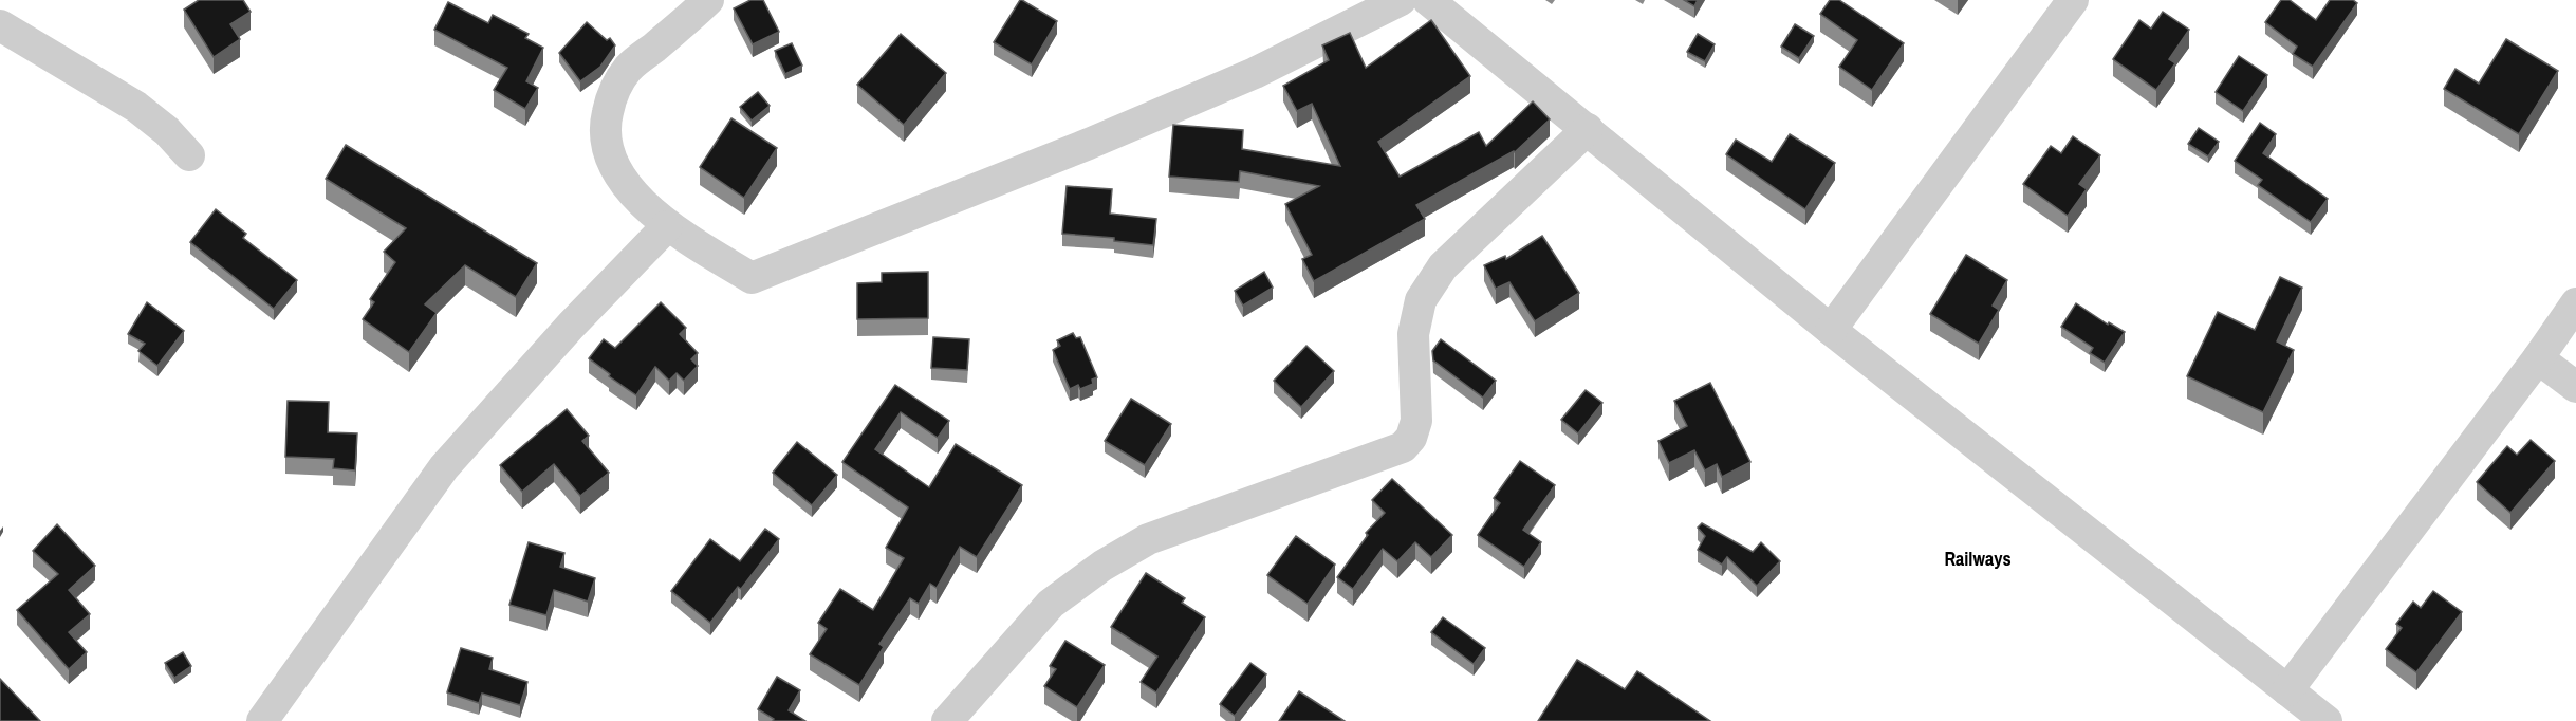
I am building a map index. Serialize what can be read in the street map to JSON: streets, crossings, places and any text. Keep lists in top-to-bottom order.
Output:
{
  "districts": ["Railways"]
}
